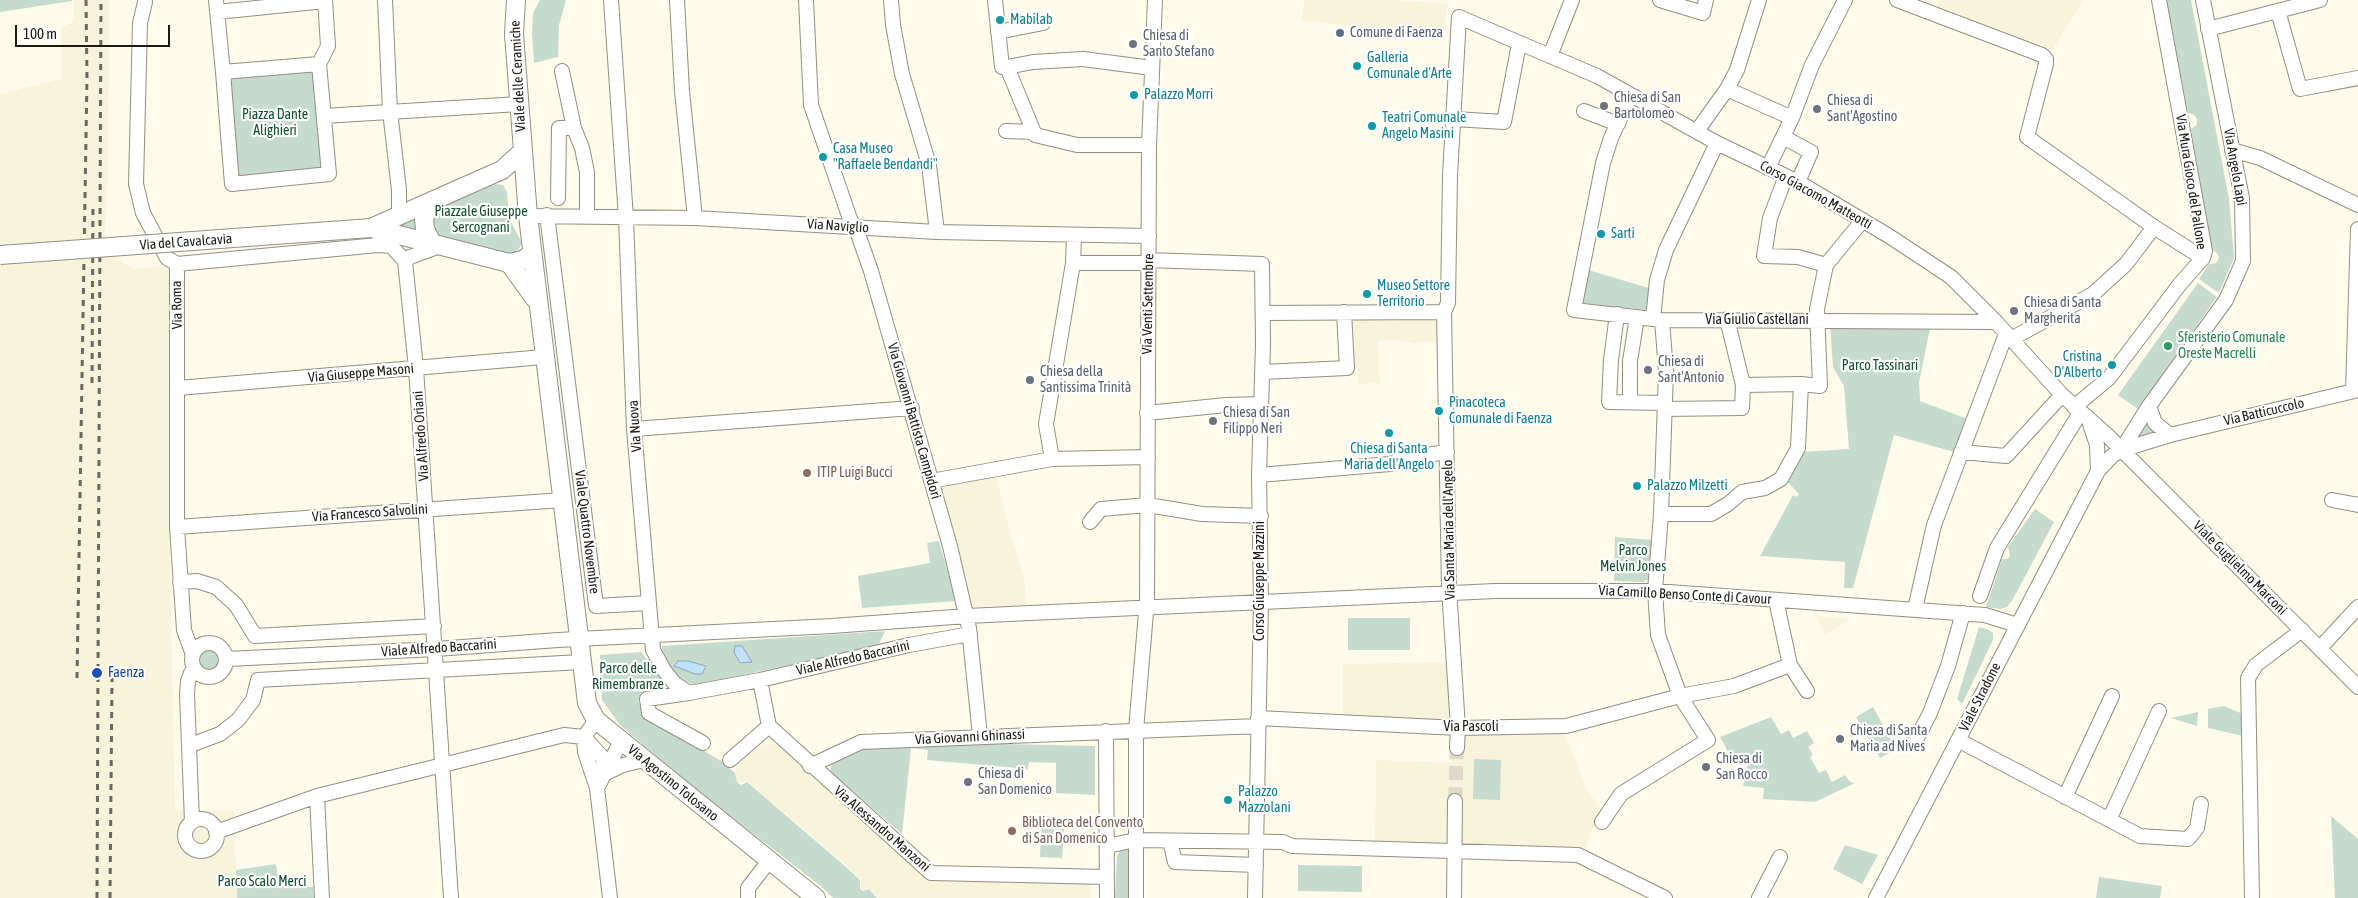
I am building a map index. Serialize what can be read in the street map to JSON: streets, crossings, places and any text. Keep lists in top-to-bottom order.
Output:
{
  "streets": {
    "main road": [
      "Viale delle Ceramiche",
      "Via del Cavalcavia",
      "Viale Quattro Novembre",
      "Via Agostino Tolosano"
    ],
    "street": [
      "Via Angelo Lapi",
      "Via Mura Gioco del Pallone",
      "Corso Giacomo Matteotti",
      "Via Naviglio",
      "Via Venti Settembre",
      "Via Roma",
      "Via Giulio Castellani",
      "Via Giuseppe Masoni",
      "Via Batticuccolo",
      "Via Giovanni Battista Campidori",
      "Via Nuova",
      "Via Alfredo Oriani",
      "Via Francesco Salvolini",
      "Via Santa Maria dell'Angelo",
      "Viale Guglielmo Marconi",
      "Corso Giuseppe Mazzini",
      "Via Camillo Benso Conte di Cavour",
      "Viale Alfredo Baccarini",
      "Viale Stradone",
      "Via Pascoli",
      "Via Giovanni Ghinassi",
      "Via Alessandro Manzoni"
    ]
  },
  "crossings": [
    ["Viale delle Ceramiche", "Viale Quattro Novembre"],
    ["Via Angelo Lapi", "Corso Giacomo Matteotti"],
    ["Via Angelo Lapi", "Via Batticuccolo"],
    ["Via Angelo Lapi", "Viale Guglielmo Marconi"],
    ["Via Mura Gioco del Pallone", "Corso Giacomo Matteotti"],
    ["Corso Giacomo Matteotti", "Via Giulio Castellani"],
    ["Corso Giacomo Matteotti", "Via Batticuccolo"],
    ["Corso Giacomo Matteotti", "Via Santa Maria dell'Angelo"],
    ["Corso Giacomo Matteotti", "Viale Guglielmo Marconi"],
    ["Via Naviglio", "Via Venti Settembre"],
    ["Via Naviglio", "Via Giovanni Battista Campidori"],
    ["Via Naviglio", "Via Nuova"],
    ["Via Naviglio", "Viale Quattro Novembre"],
    ["Via Venti Settembre", "Corso Giuseppe Mazzini"],
    ["Via Venti Settembre", "Via Camillo Benso Conte di Cavour"],
    ["Via Venti Settembre", "Viale Alfredo Baccarini"],
    ["Via Venti Settembre", "Via Pascoli"],
    ["Via Venti Settembre", "Via Giovanni Ghinassi"],
    ["Via Roma", "Via Giuseppe Masoni"],
    ["Via Roma", "Via Alfredo Oriani"],
    ["Via Roma", "Via Francesco Salvolini"],
    ["Via Roma", "Viale Alfredo Baccarini"],
    ["Via Giuseppe Masoni", "Via Alfredo Oriani"],
    ["Via Giuseppe Masoni", "Viale Quattro Novembre"],
    ["Via Batticuccolo", "Viale Guglielmo Marconi"],
    ["Via Giovanni Battista Campidori", "Viale Alfredo Baccarini"],
    ["Via Giovanni Battista Campidori", "Via Giovanni Ghinassi"],
    ["Via Nuova", "Viale Quattro Novembre"],
    ["Via Nuova", "Viale Alfredo Baccarini"],
    ["Via Alfredo Oriani", "Via Francesco Salvolini"],
    ["Via Alfredo Oriani", "Viale Alfredo Baccarini"],
    ["Via Francesco Salvolini", "Viale Quattro Novembre"],
    ["Via Santa Maria dell'Angelo", "Via Camillo Benso Conte di Cavour"],
    ["Via Santa Maria dell'Angelo", "Via Pascoli"],
    ["Viale Quattro Novembre", "Viale Alfredo Baccarini"],
    ["Viale Quattro Novembre", "Via Agostino Tolosano"],
    ["Corso Giuseppe Mazzini", "Via Camillo Benso Conte di Cavour"],
    ["Corso Giuseppe Mazzini", "Via Pascoli"],
    ["Via Camillo Benso Conte di Cavour", "Viale Alfredo Baccarini"],
    ["Via Camillo Benso Conte di Cavour", "Viale Stradone"],
    ["Viale Alfredo Baccarini", "Via Agostino Tolosano"],
    ["Via Pascoli", "Via Giovanni Ghinassi"],
    ["Via Giovanni Ghinassi", "Via Alessandro Manzoni"]
  ],
  "parks": [
    "Piazza Dante Alighieri",
    "Piazzale Giuseppe Sercognani",
    "Parco Tassinari",
    "Parco Melvin Jones",
    "Parco delle Rimembranze",
    "Parco Scalo Merci"
  ],
  "places": [
    "Mabilab",
    "Comune di Faenza",
    "Chiesa di Santo Stefano",
    "Galleria Comunale d'Arte",
    "Palazzo Morri",
    "Chiesa di San Bartolomeo",
    "Chiesa di Sant'Agostino",
    "Teatri Comunale Angelo Masini",
    "Casa Museo \"Raffaele Bendandi\"",
    "Sarti",
    "Museo Settore Territorio",
    "Chiesa di Santa Margherita",
    "Sferisterio Comunale Oreste Macrelli",
    "Cristina D'Alberto",
    "Chiesa di Sant'Antonio",
    "Chiesa della Santissima Trinità",
    "Pinacoteca Comunale di Faenza",
    "Chiesa di San Filippo Neri",
    "Chiesa di Santa Maria dell'Angelo",
    "ITIP Luigi Bucci",
    "Palazzo Milzetti",
    "Faenza",
    "Chiesa di Santa Maria ad Nives",
    "Chiesa di San Rocco",
    "Chiesa di San Domenico",
    "Palazzo Mazzolani",
    "Biblioteca del Convento di San Domenico"
  ],
  "scale_bar": "100 m"
}
